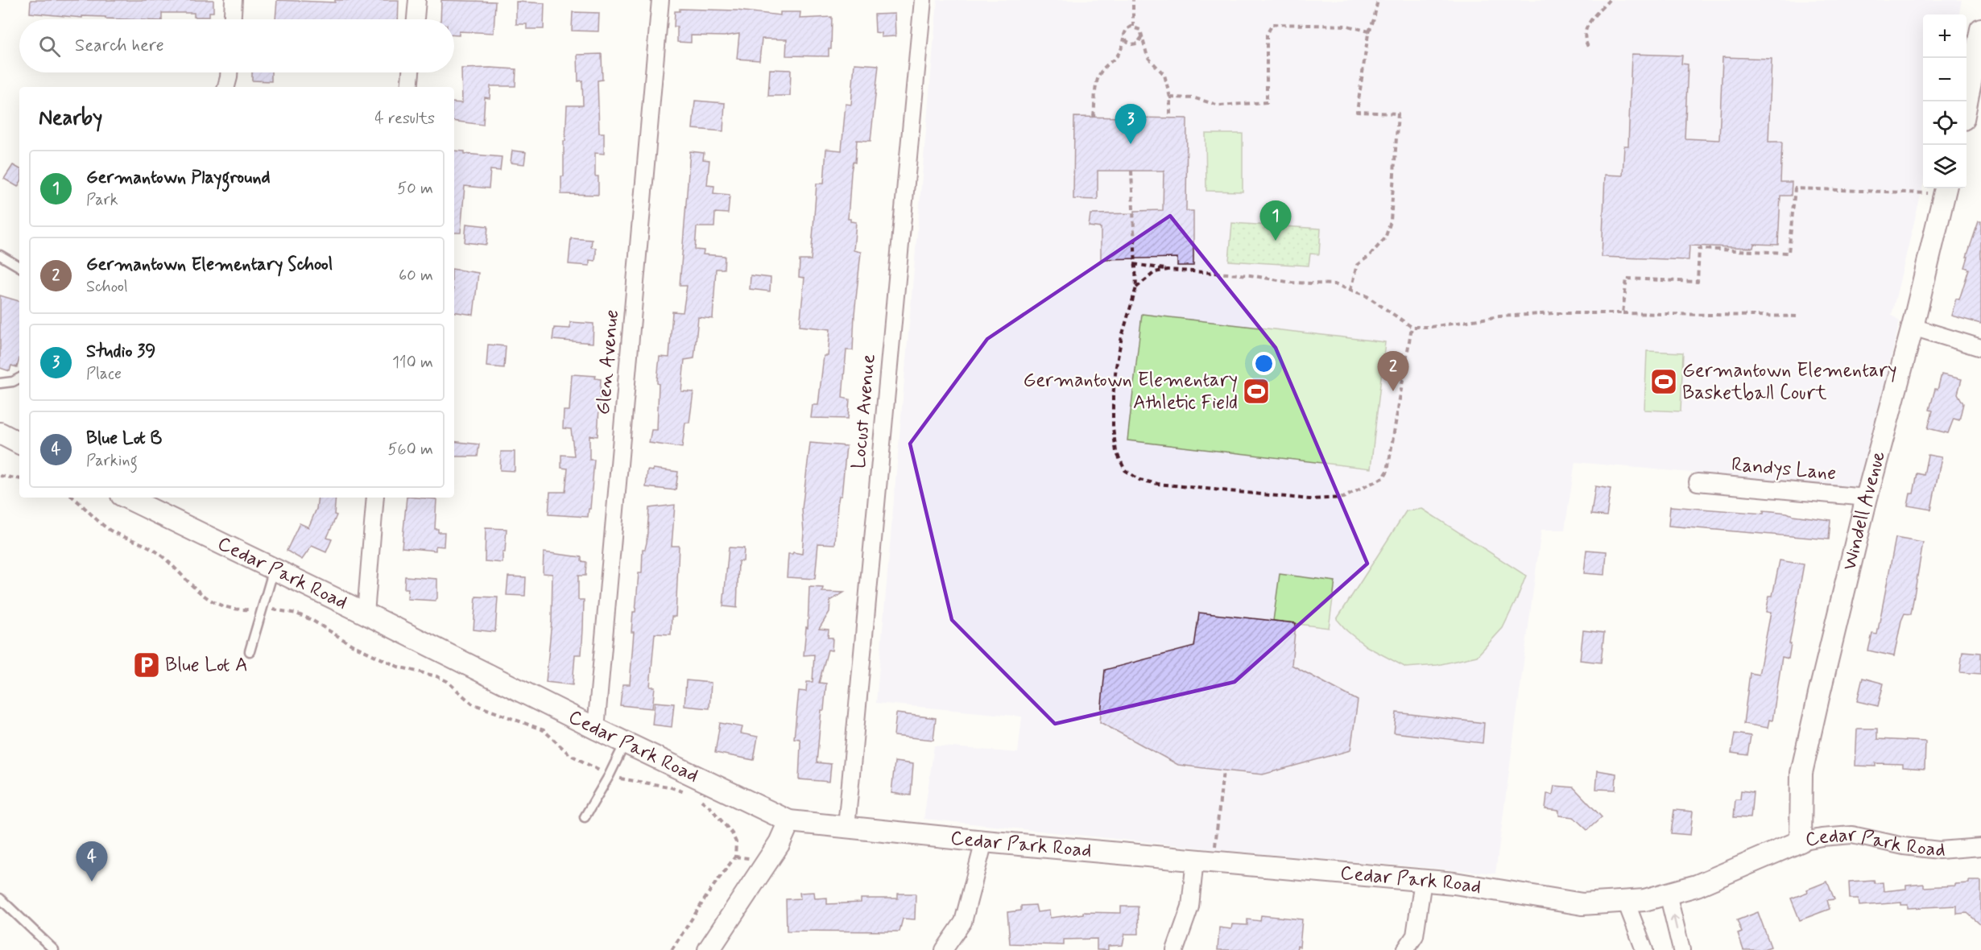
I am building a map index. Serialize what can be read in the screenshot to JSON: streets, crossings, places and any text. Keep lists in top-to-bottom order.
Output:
{
  "streets": {
    "street": [
      "Glen Avenue",
      "Locust Avenue",
      "Randys Lane",
      "Windell Avenue",
      "Cedar Park Road"
    ]
  },
  "crossings": [
    ["Glen Avenue", "Cedar Park Road"],
    ["Locust Avenue", "Cedar Park Road"],
    ["Randys Lane", "Windell Avenue"],
    ["Windell Avenue", "Cedar Park Road"]
  ],
  "places": {
    "sports": ["Germantown Elementary Basketball Court", "Germantown Elementary Athletic Field"],
    "parking": ["Blue Lot A"]
  },
  "page": {
    "map_buttons": ["+", "−"],
    "search": "Search here",
    "heading": ["Nearby", "4 results"],
    "pins": [
      "3",
      "1",
      "2",
      "4"
    ],
    "list": [
      {
        "mark": "1",
        "name": "Germantown Playground",
        "note": "Park",
        "value": "50 m"
      },
      {
        "mark": "2",
        "name": "Germantown Elementary School",
        "note": "School",
        "value": "60 m"
      },
      {
        "mark": "3",
        "name": "Studio 39",
        "note": "Place",
        "value": "110 m"
      },
      {
        "mark": "4",
        "name": "Blue Lot B",
        "note": "Parking",
        "value": "560 m"
      }
    ]
  }
}
